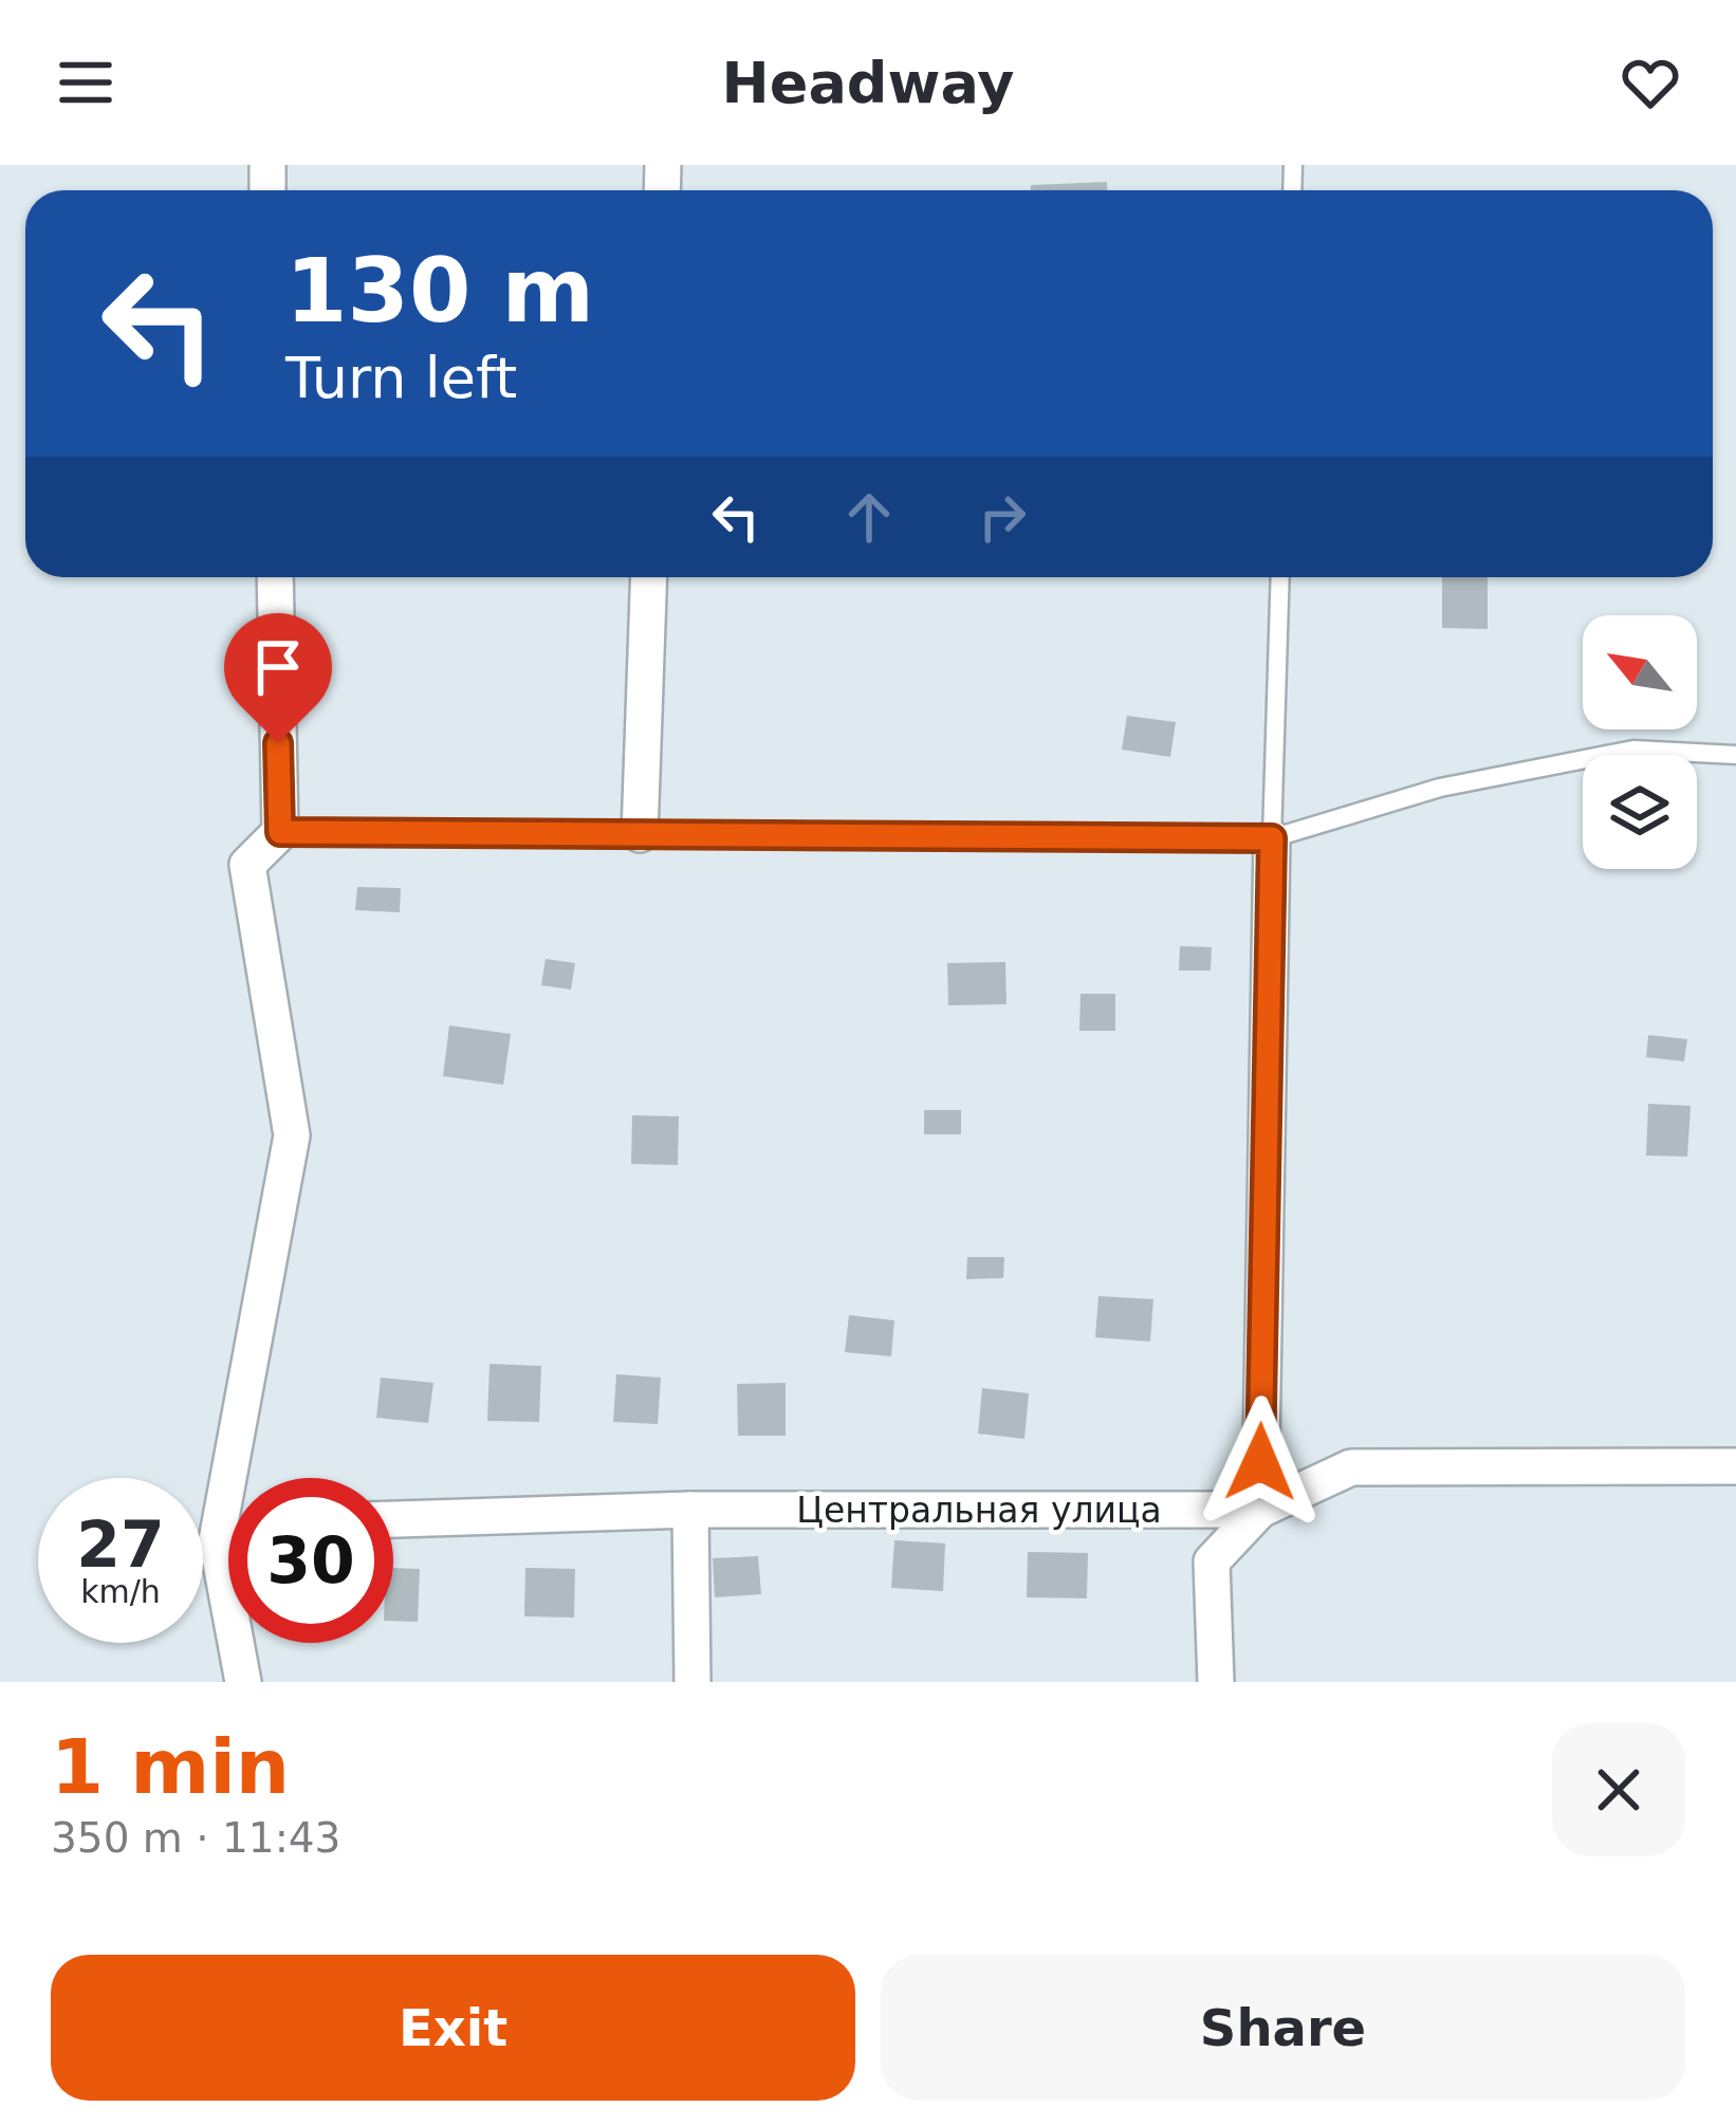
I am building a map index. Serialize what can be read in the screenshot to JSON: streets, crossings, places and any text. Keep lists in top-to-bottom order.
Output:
{
  "streets": {
    "street": ["Центральная улица"]
  },
  "north": "top left",
  "page": {
    "header": "Headway",
    "turn": ["130 m", "Turn left"],
    "speed": "27 km/h",
    "limit": "30",
    "heading": ["1 min", "350 m · 11:43"],
    "buttons": ["Exit", "Share"]
  }
}
